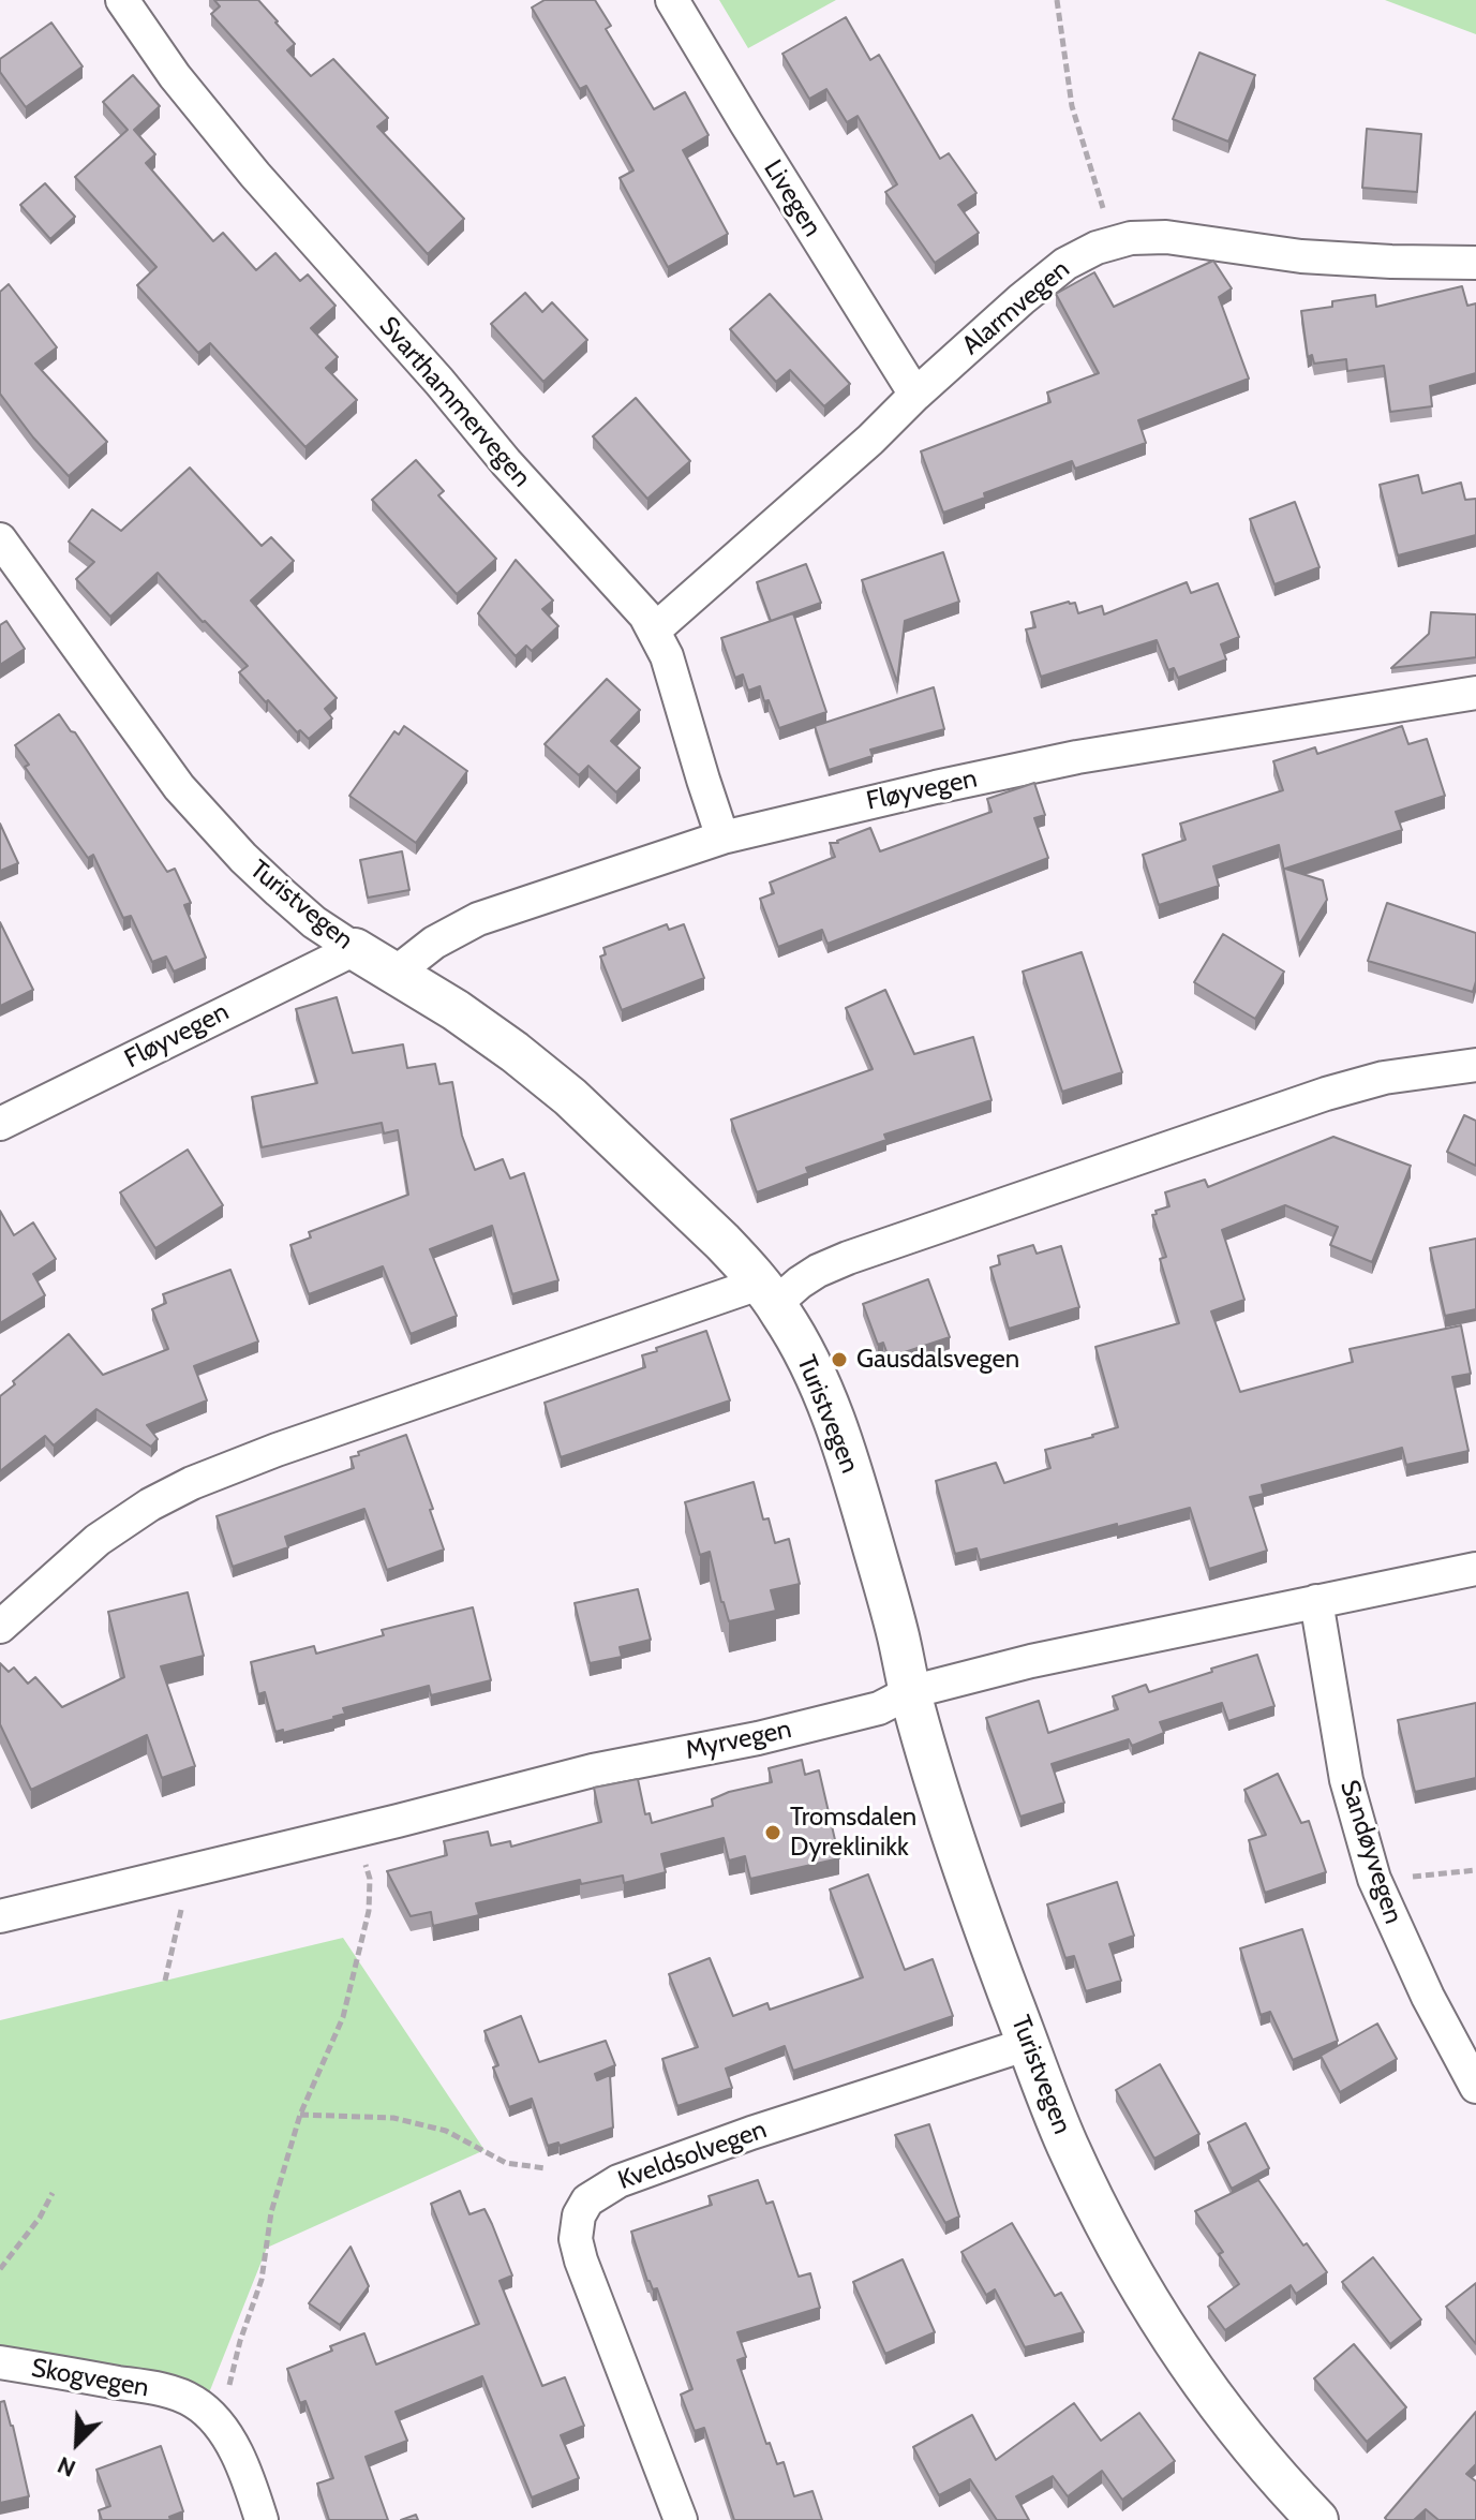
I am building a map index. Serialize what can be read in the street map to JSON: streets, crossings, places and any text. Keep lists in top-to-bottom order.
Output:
{
  "streets": {
    "street": [
      "Livegen",
      "Alarmvegen",
      "Svarthammervegen",
      "Fløyvegen",
      "Turistvegen",
      "Myrvegen",
      "Sandøyvegen",
      "Kveldsolvegen",
      "Skogvegen"
    ]
  },
  "crossings": [
    ["Livegen", "Alarmvegen"],
    ["Alarmvegen", "Svarthammervegen"],
    ["Svarthammervegen", "Fløyvegen"],
    ["Fløyvegen", "Turistvegen"],
    ["Turistvegen", "Myrvegen"],
    ["Turistvegen", "Kveldsolvegen"],
    ["Myrvegen", "Sandøyvegen"]
  ],
  "places": ["Gausdalsvegen", "Tromsdalen Dyreklinikk"],
  "north": "bottom left"
}
